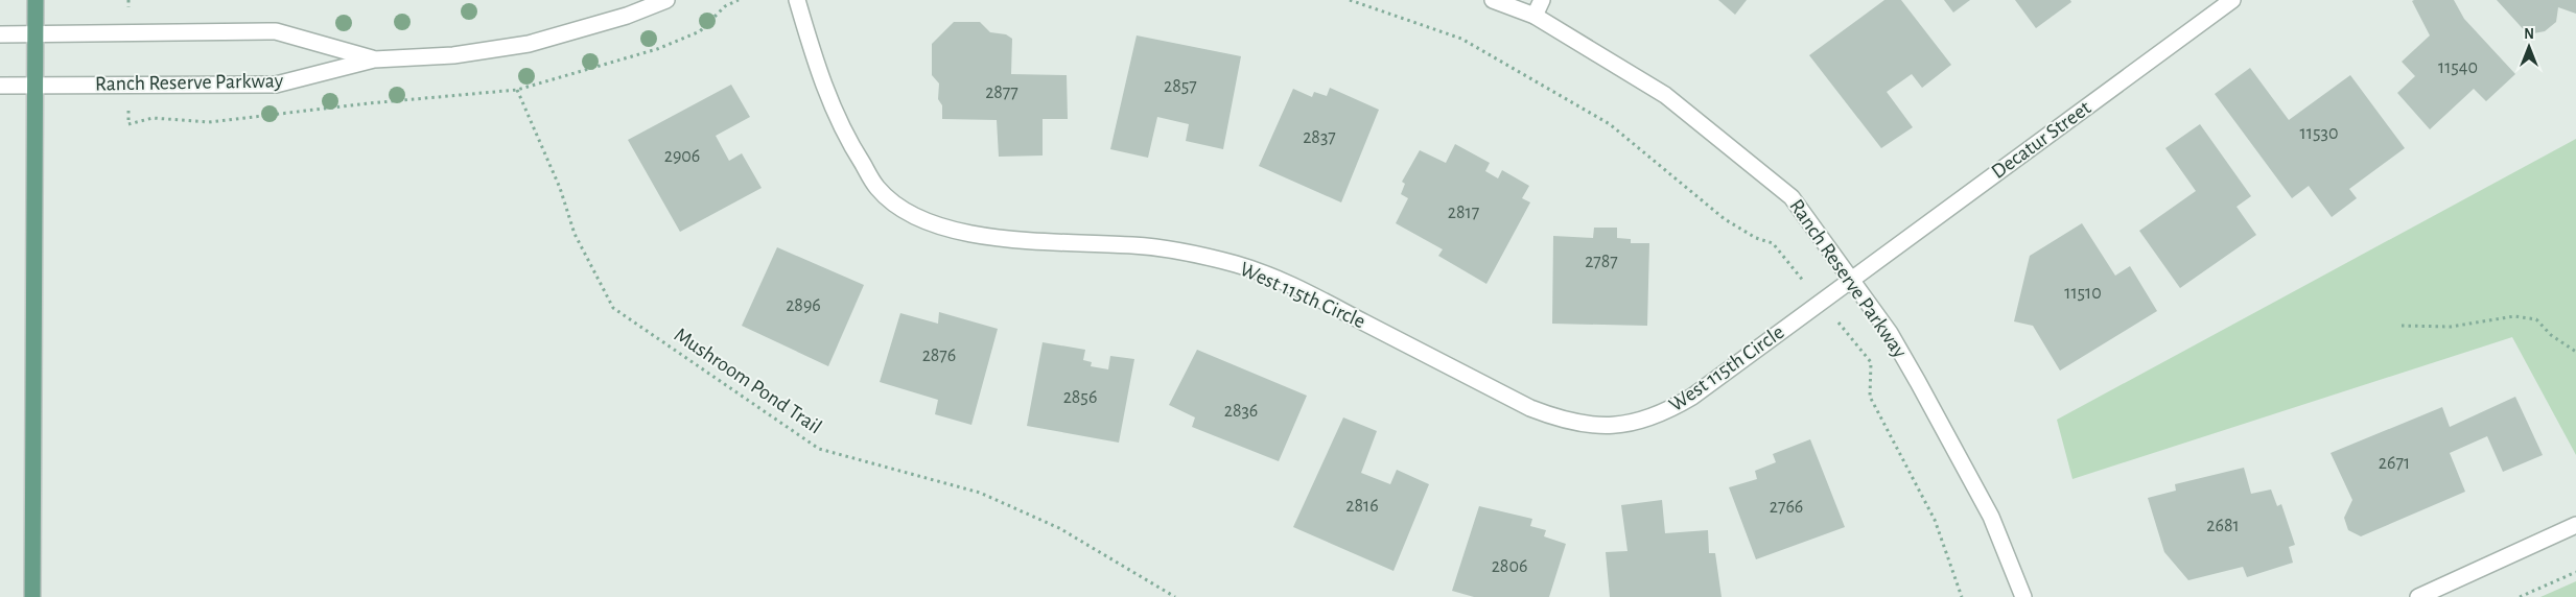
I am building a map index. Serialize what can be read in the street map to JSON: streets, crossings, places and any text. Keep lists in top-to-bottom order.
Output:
{
  "streets": {
    "street": ["Ranch Reserve Parkway", "Decatur Street", "West 115th Circle"],
    "path": ["Mushroom Pond Trail"]
  },
  "crossings": [
    ["Ranch Reserve Parkway", "Decatur Street"],
    ["Ranch Reserve Parkway", "West 115th Circle"],
    ["Decatur Street", "West 115th Circle"]
  ],
  "house_numbers": [
    "11540",
    "2857",
    "2877",
    "11530",
    "2837",
    "2906",
    "2817",
    "2787",
    "11510",
    "2896",
    "2876",
    "2856",
    "2836",
    "2671",
    "2816",
    "2766",
    "2681",
    "2806"
  ],
  "north": "top"
}
